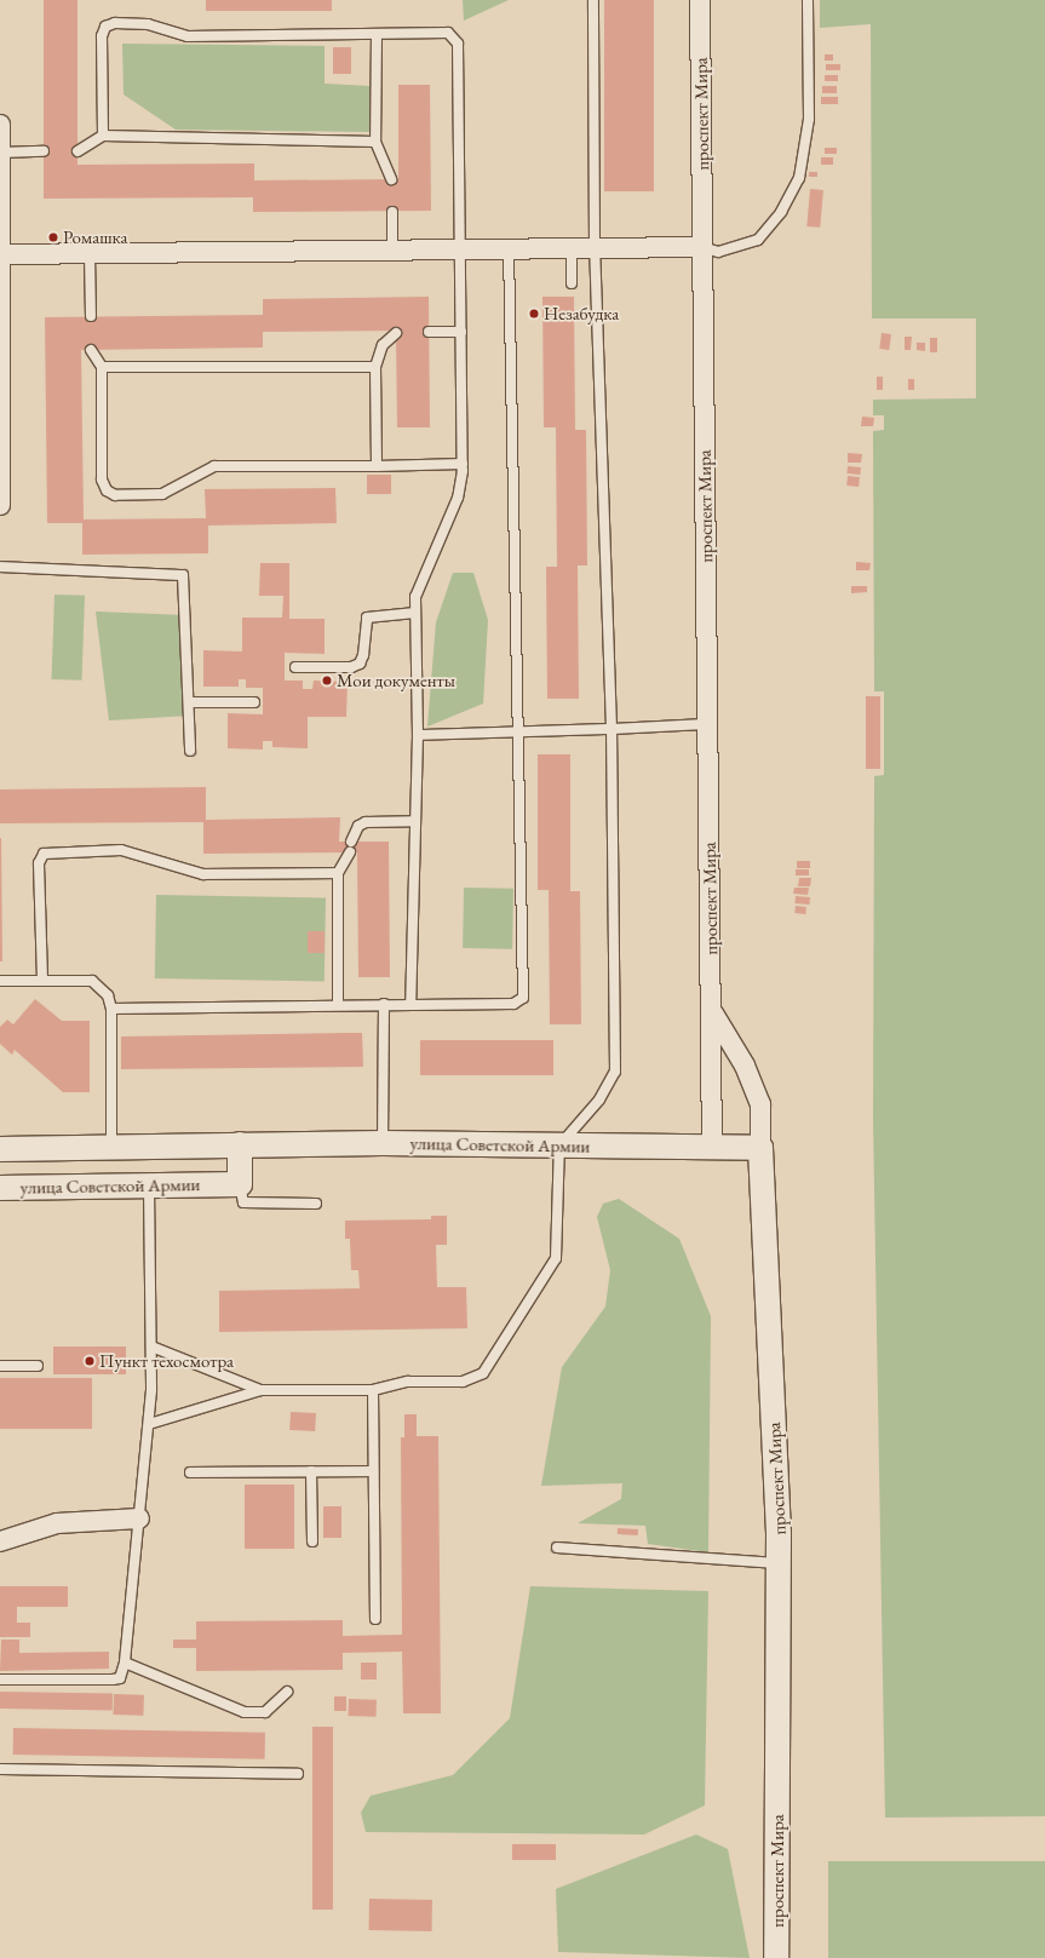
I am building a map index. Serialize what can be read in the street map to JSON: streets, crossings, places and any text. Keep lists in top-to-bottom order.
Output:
{
  "streets": {
    "street": ["проспект Мира", "улица Советской Армии"]
  },
  "crossings": [
    ["проспект Мира", "улица Советской Армии"]
  ],
  "places": [
    "Ромашка",
    "Незабудка",
    "Мои документы",
    "Пункт техосмотра"
  ]
}
